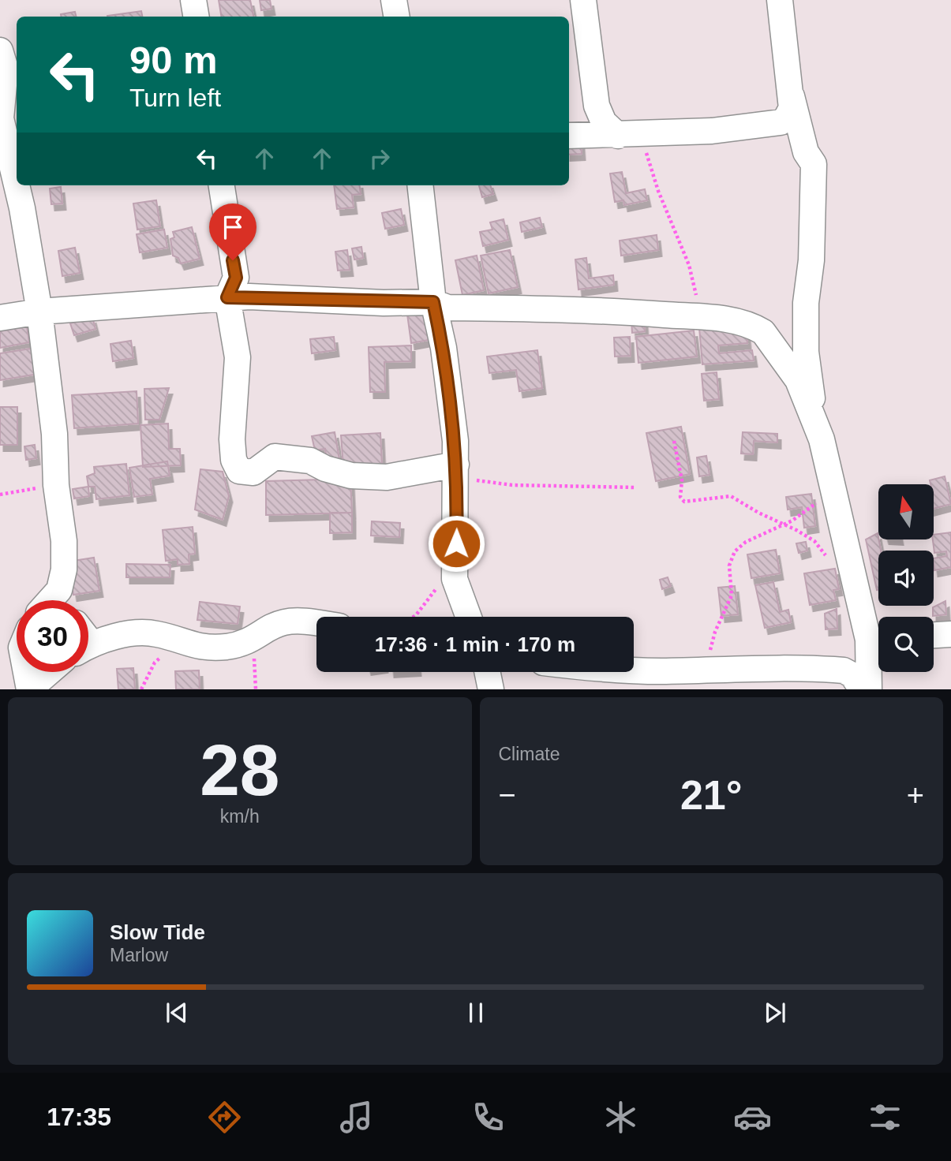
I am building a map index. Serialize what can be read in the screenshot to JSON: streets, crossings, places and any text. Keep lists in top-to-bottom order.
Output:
{
  "north": "top",
  "page": {
    "turn": ["90 m", "Turn left"],
    "limit": "30",
    "trip": "17:36 · 1 min · 170 m",
    "tile": [
      ["28", "km/h"],
      "Climate"
    ],
    "heat": ["−", "21°", "+"],
    "song": ["Slow Tide", "Marlow"],
    "tabs": "17:35"
  }
}
